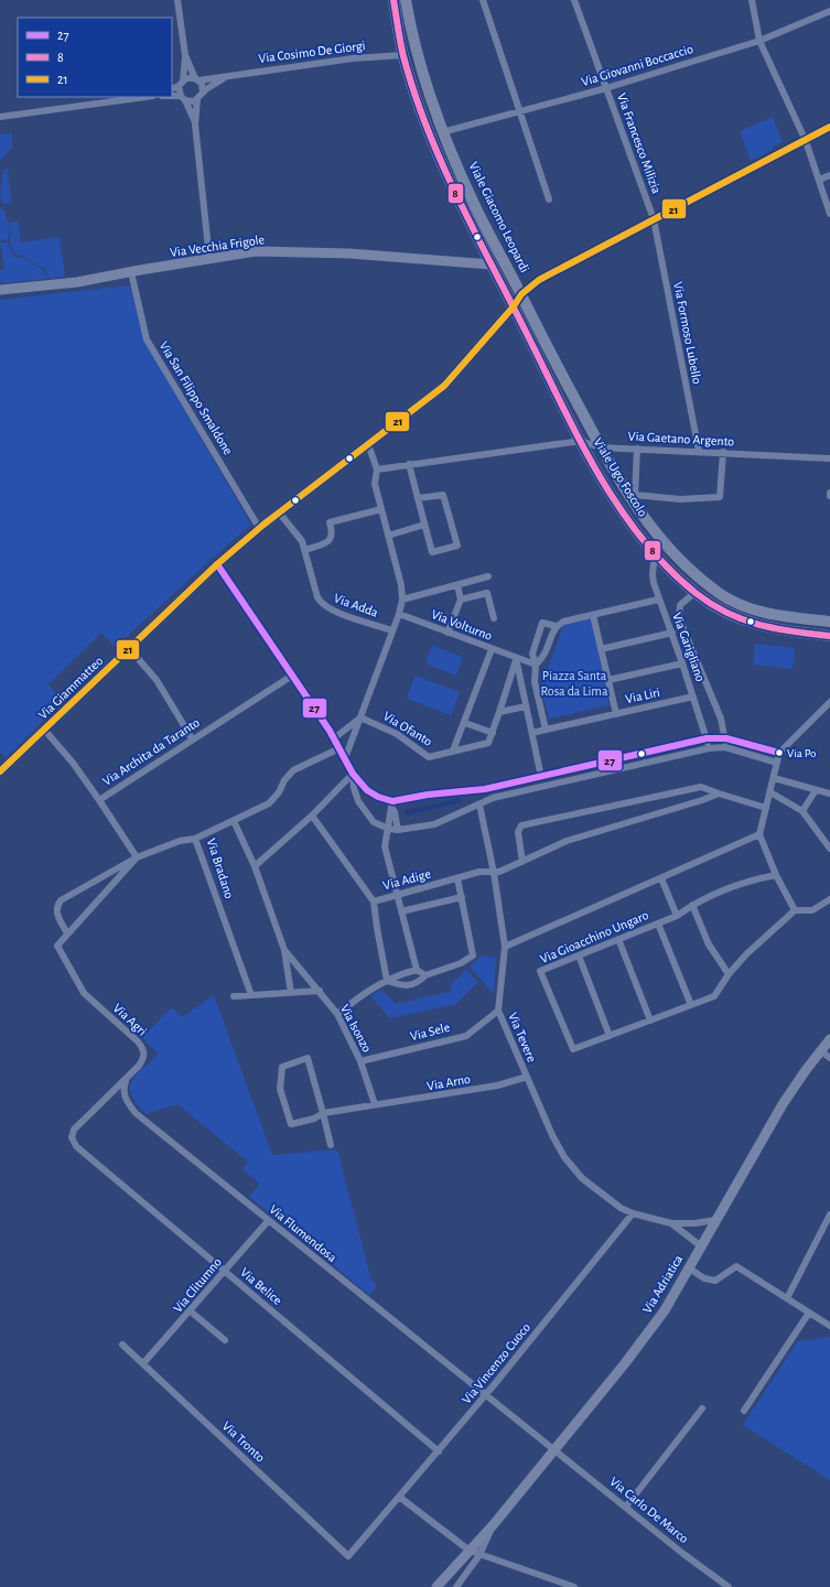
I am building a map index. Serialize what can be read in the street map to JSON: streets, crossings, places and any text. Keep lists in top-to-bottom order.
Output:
{
  "streets": {
    "main road": ["Viale Giacomo Leopardi", "Viale Ugo Foscolo"],
    "street": [
      "Via Cosimo De Giorgi",
      "Via Giovanni Boccaccio",
      "Via Francesco Milizia",
      "Via Vecchia Frigole",
      "Via Formoso Lubello",
      "Via San Filippo Smaldone",
      "Via Gaetano Argento",
      "Via Adda",
      "Via Volturno",
      "Via Garigliano",
      "Via Giammatteo",
      "Via Liri",
      "Via Ofanto",
      "Via Archita da Taranto",
      "Via Bradano",
      "Via Adige",
      "Via Gioacchino Ungaro",
      "Via Agri",
      "Via Isonzo",
      "Via Sele",
      "Via Tevere",
      "Via Arno",
      "Via Flumendosa",
      "Via Adriatica",
      "Via Clitumno",
      "Via Belice",
      "Via Vincenzo Cuoco",
      "Via Tronto",
      "Via Carlo De Marco"
    ]
  },
  "crossings": [
    ["Via Cosimo De Giorgi", "Viale Giacomo Leopardi"],
    ["Via Giovanni Boccaccio", "Via Francesco Milizia"],
    ["Via Giovanni Boccaccio", "Viale Giacomo Leopardi"],
    ["Via Francesco Milizia", "Via Formoso Lubello"],
    ["Viale Giacomo Leopardi", "Via Vecchia Frigole"],
    ["Viale Giacomo Leopardi", "Viale Ugo Foscolo"],
    ["Viale Giacomo Leopardi", "Via Giammatteo"],
    ["Via Vecchia Frigole", "Via San Filippo Smaldone"],
    ["Via Formoso Lubello", "Via Gaetano Argento"],
    ["Via San Filippo Smaldone", "Via Giammatteo"],
    ["Via Gaetano Argento", "Viale Ugo Foscolo"],
    ["Viale Ugo Foscolo", "Via Garigliano"],
    ["Viale Ugo Foscolo", "Via Giammatteo"],
    ["Via Adda", "Via Giammatteo"],
    ["Via Volturno", "Via Ofanto"],
    ["Via Garigliano", "Via Liri"],
    ["Via Giammatteo", "Via Archita da Taranto"],
    ["Via Bradano", "Via Isonzo"],
    ["Via Adige", "Via Tevere"],
    ["Via Agri", "Via Flumendosa"],
    ["Via Agri", "Via Belice"],
    ["Via Isonzo", "Via Sele"],
    ["Via Isonzo", "Via Arno"],
    ["Via Sele", "Via Tevere"],
    ["Via Tevere", "Via Arno"],
    ["Via Tevere", "Via Vincenzo Cuoco"],
    ["Via Flumendosa", "Via Adriatica"],
    ["Via Flumendosa", "Via Clitumno"],
    ["Via Flumendosa", "Via Vincenzo Cuoco"],
    ["Via Flumendosa", "Via Carlo De Marco"],
    ["Via Adriatica", "Via Carlo De Marco"],
    ["Via Clitumno", "Via Belice"],
    ["Via Clitumno", "Via Tronto"],
    ["Via Belice", "Via Vincenzo Cuoco"],
    ["Via Vincenzo Cuoco", "Via Tronto"]
  ],
  "parks": ["Piazza Santa Rosa da Lima"],
  "places": ["Via Po"],
  "lines": ["transit line 8", "transit line 21", "transit line 27"],
  "legend": ["27", "8", "21"]
}
